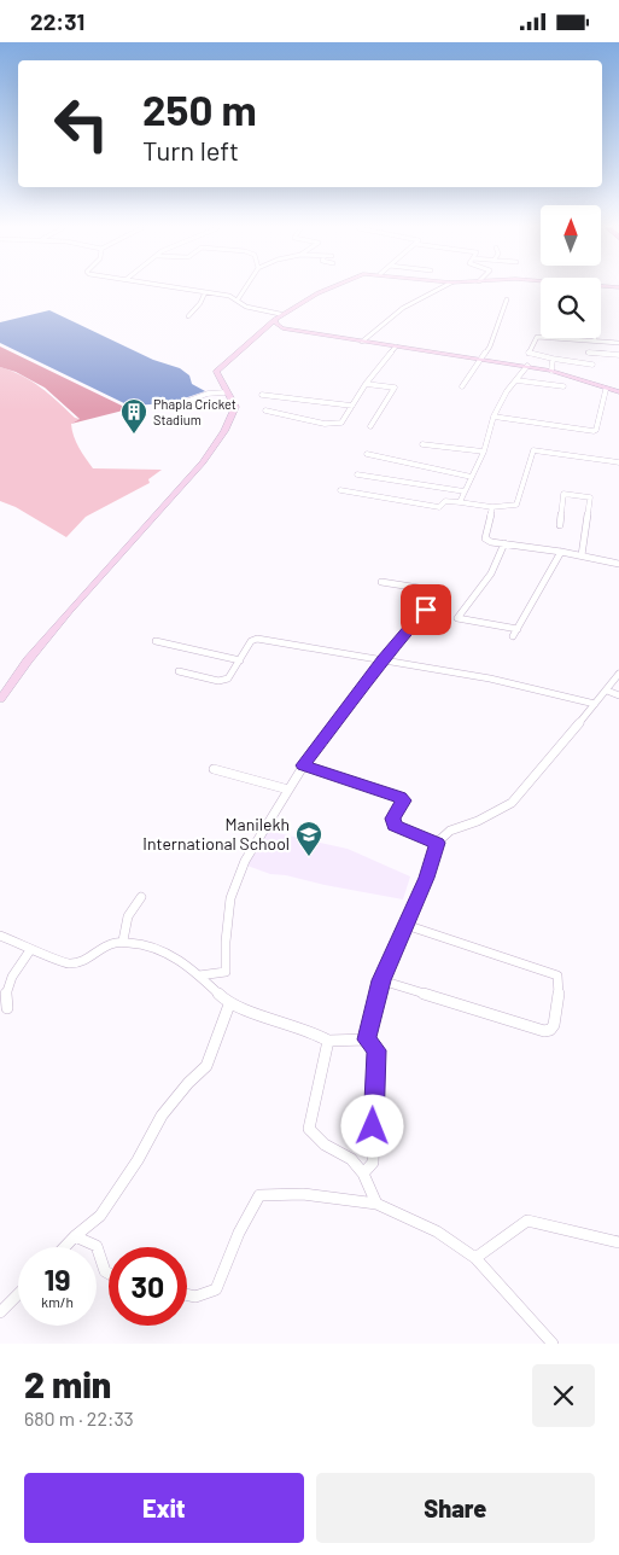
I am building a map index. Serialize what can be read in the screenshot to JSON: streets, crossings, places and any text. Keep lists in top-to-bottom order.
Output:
{
  "places": {
    "building": ["Phapla Cricket Stadium"],
    "school or university": ["Manilekh International School"]
  },
  "north": "top",
  "page": {
    "status": "22:31",
    "turn": ["250 m", "Turn left"],
    "speed": "19 km/h",
    "limit": "30",
    "heading": ["2 min", "680 m · 22:33"],
    "buttons": ["Exit", "Share"]
  }
}
